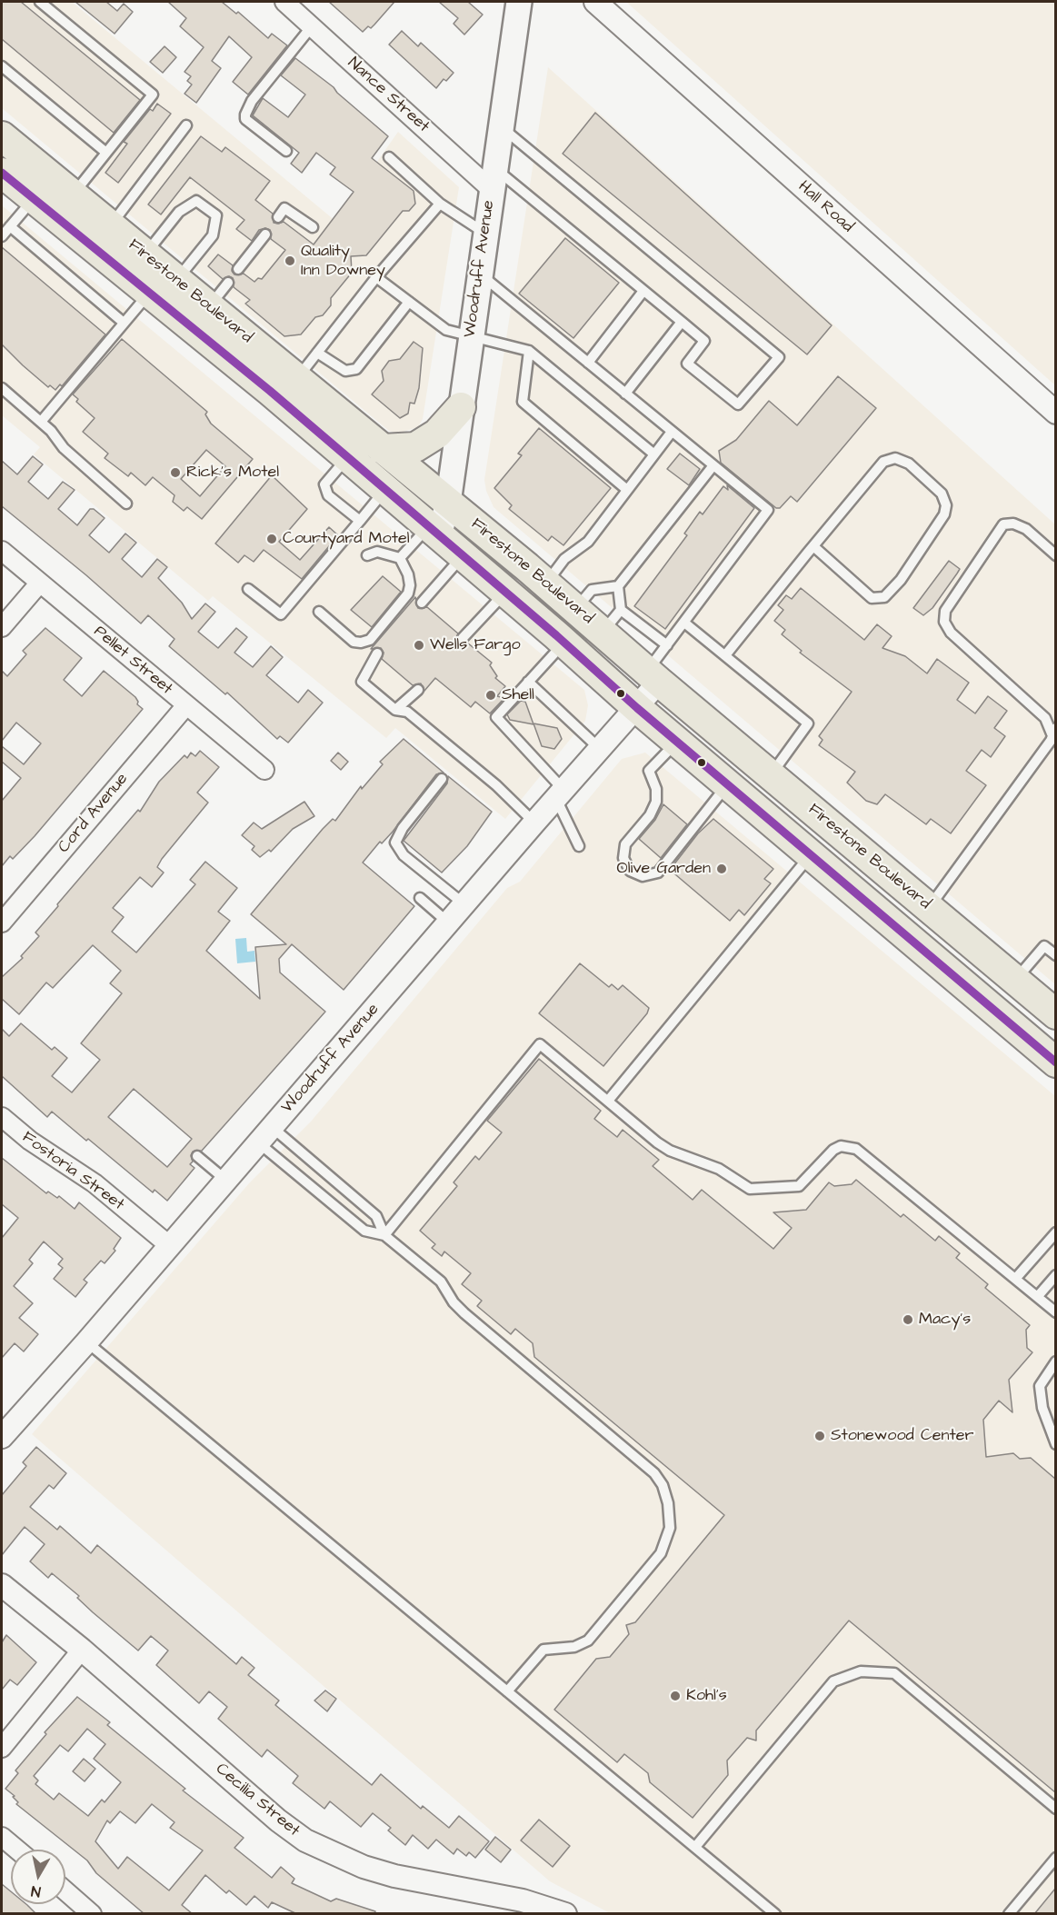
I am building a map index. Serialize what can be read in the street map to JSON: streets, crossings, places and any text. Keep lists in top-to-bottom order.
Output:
{
  "streets": {
    "main road": ["Woodruff Avenue", "Firestone Boulevard"],
    "street": [
      "Nance Street",
      "Hall Road",
      "Pellet Street",
      "Cord Avenue",
      "Fostoria Street",
      "Cecilia Street"
    ]
  },
  "crossings": [
    ["Nance Street", "Woodruff Avenue"],
    ["Woodruff Avenue", "Firestone Boulevard"],
    ["Woodruff Avenue", "Fostoria Street"],
    ["Pellet Street", "Cord Avenue"]
  ],
  "places": [
    "Quality Inn Downey",
    "Rick's Motel",
    "Courtyard Motel",
    "Wells Fargo",
    "Shell",
    "Olive Garden",
    "Macy's",
    "Stonewood Center",
    "Kohl's"
  ],
  "north": "bottom"
}
